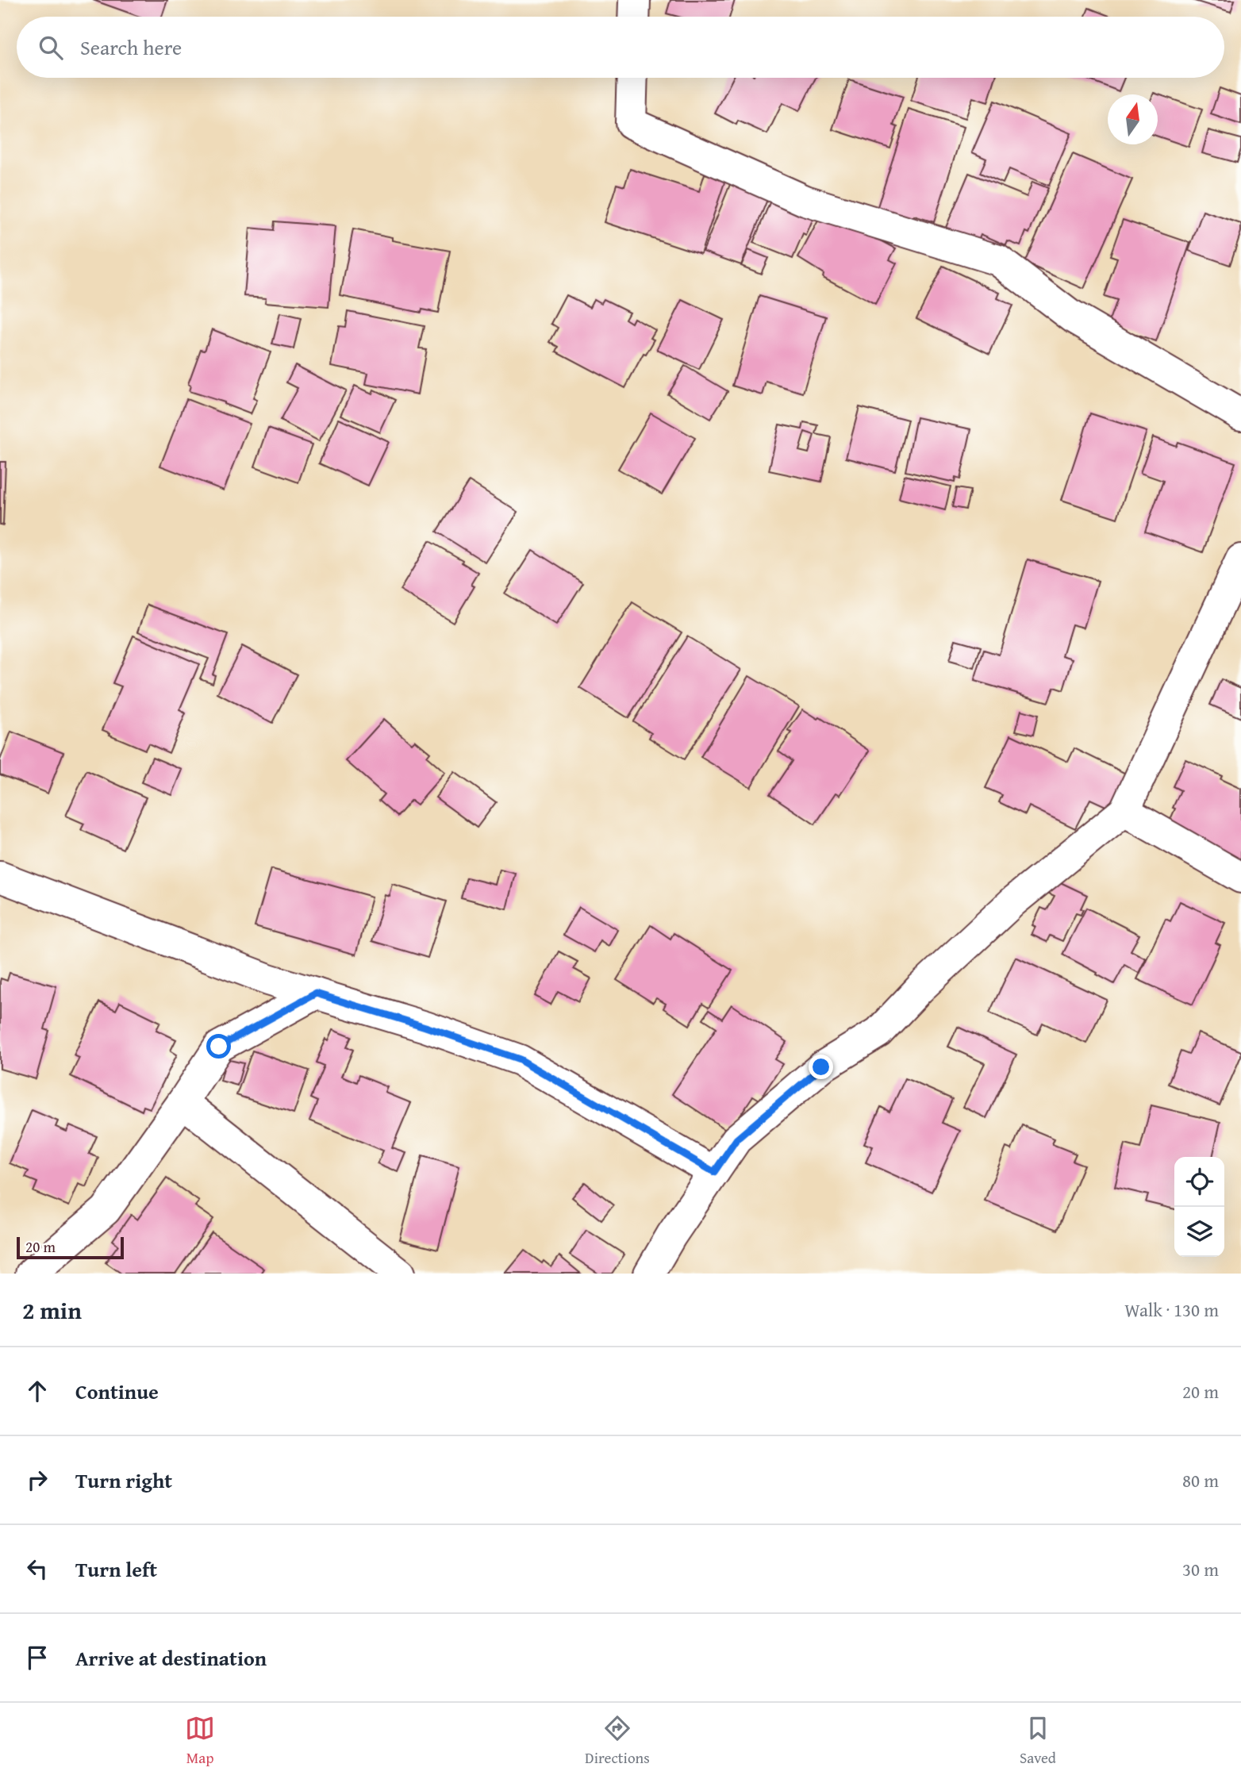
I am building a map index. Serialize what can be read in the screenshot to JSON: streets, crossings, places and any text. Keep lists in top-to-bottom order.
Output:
{
  "scale_bar": "20 m",
  "north": "top",
  "page": {
    "search": "Search here",
    "scale": "20 m",
    "heading": ["2 min", "Walk · 130 m"],
    "list": [
      ["Continue", "20 m"],
      ["Turn right", "80 m"],
      ["Turn left", "30 m"],
      "Arrive at destination"
    ],
    "nav": ["Map", "Directions", "Saved"]
  }
}
